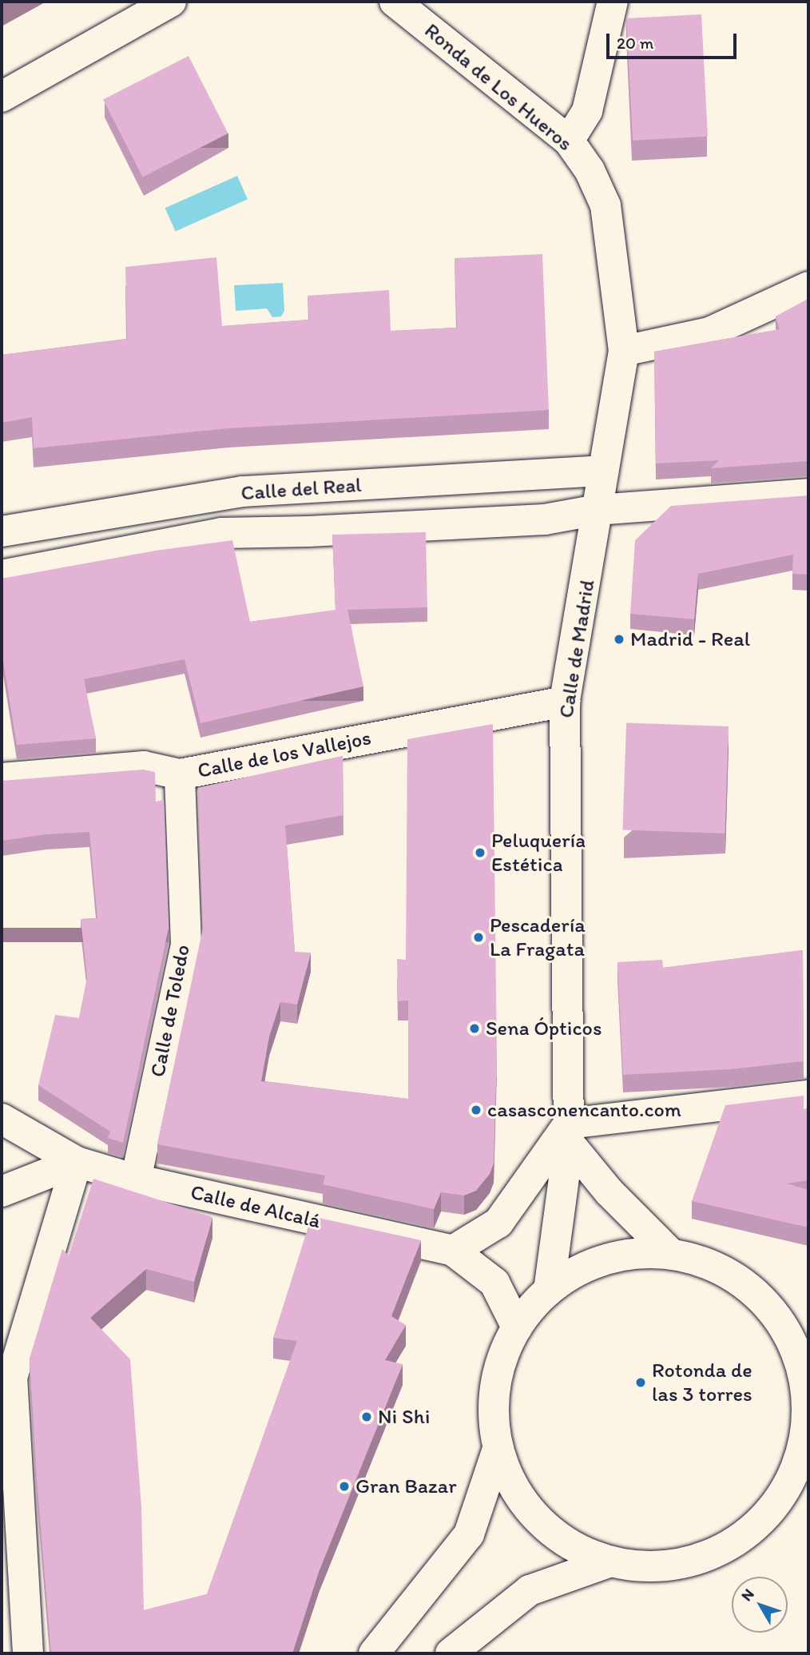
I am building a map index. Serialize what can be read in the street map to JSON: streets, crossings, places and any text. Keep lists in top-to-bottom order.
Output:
{
  "streets": {
    "street": [
      "Ronda de Los Hueros",
      "Calle del Real",
      "Calle de Madrid",
      "Calle de los Vallejos",
      "Calle de Toledo",
      "Calle de Alcalá"
    ]
  },
  "crossings": [
    ["Ronda de Los Hueros", "Calle del Real"],
    ["Ronda de Los Hueros", "Calle de Madrid"],
    ["Calle de Madrid", "Calle de los Vallejos"],
    ["Calle de los Vallejos", "Calle de Toledo"],
    ["Calle de Toledo", "Calle de Alcalá"]
  ],
  "places": [
    "Madrid - Real",
    "Peluquería Estética",
    "Pescadería La Fragata",
    "Sena Ópticos",
    "casasconencanto.com",
    "Rotonda de las 3 torres",
    "Ni Shi",
    "Gran Bazar"
  ],
  "scale_bar": "20 m",
  "north": "top left"
}
